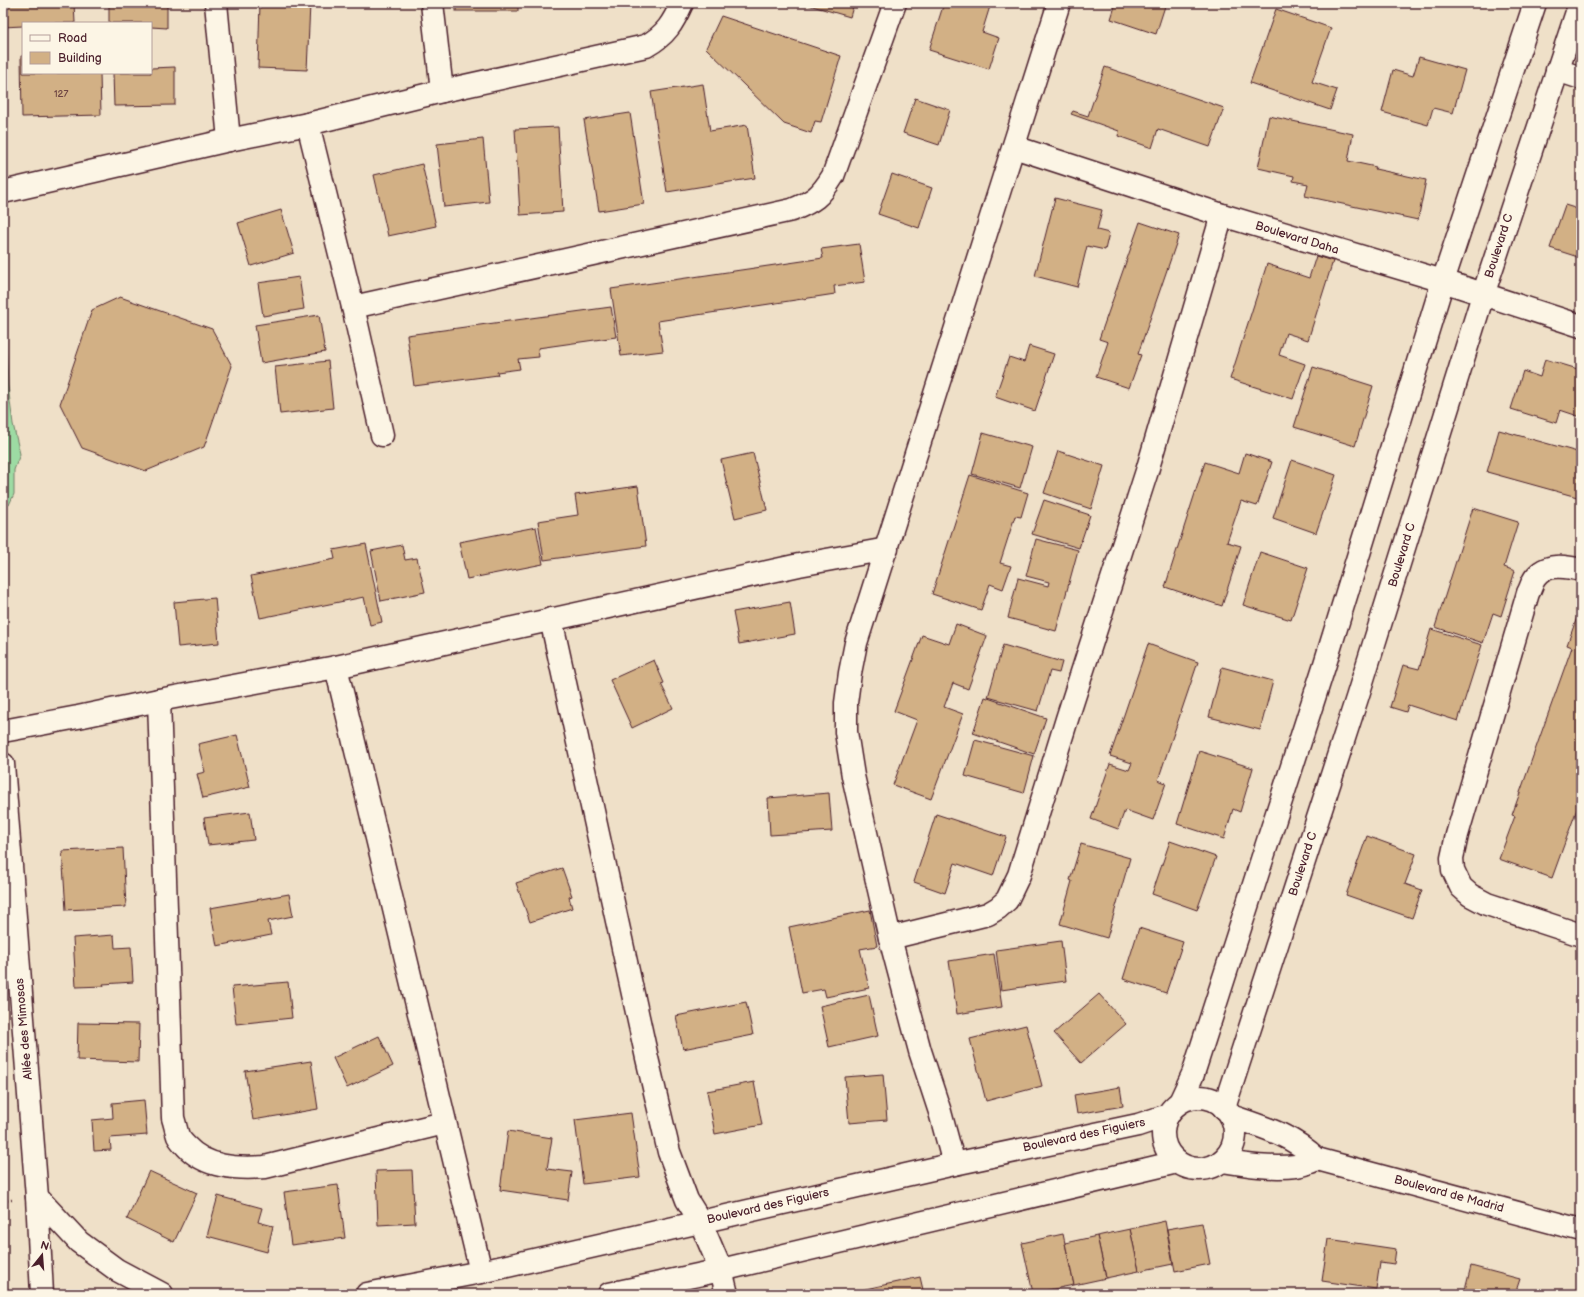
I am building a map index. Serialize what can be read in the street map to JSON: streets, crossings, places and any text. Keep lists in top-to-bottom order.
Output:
{
  "streets": {
    "street": [
      "Boulevard Daha",
      "Boulevard C",
      "Allée des Mimosas",
      "Boulevard des Figuiers",
      "Boulevard de Madrid"
    ]
  },
  "crossings": [
    ["Boulevard Daha", "Boulevard C"],
    ["Boulevard C", "Boulevard des Figuiers"],
    ["Boulevard C", "Boulevard de Madrid"],
    ["Boulevard des Figuiers", "Boulevard de Madrid"]
  ],
  "house_numbers": ["127"],
  "legend": ["Road", "Building"],
  "north": "top"
}
